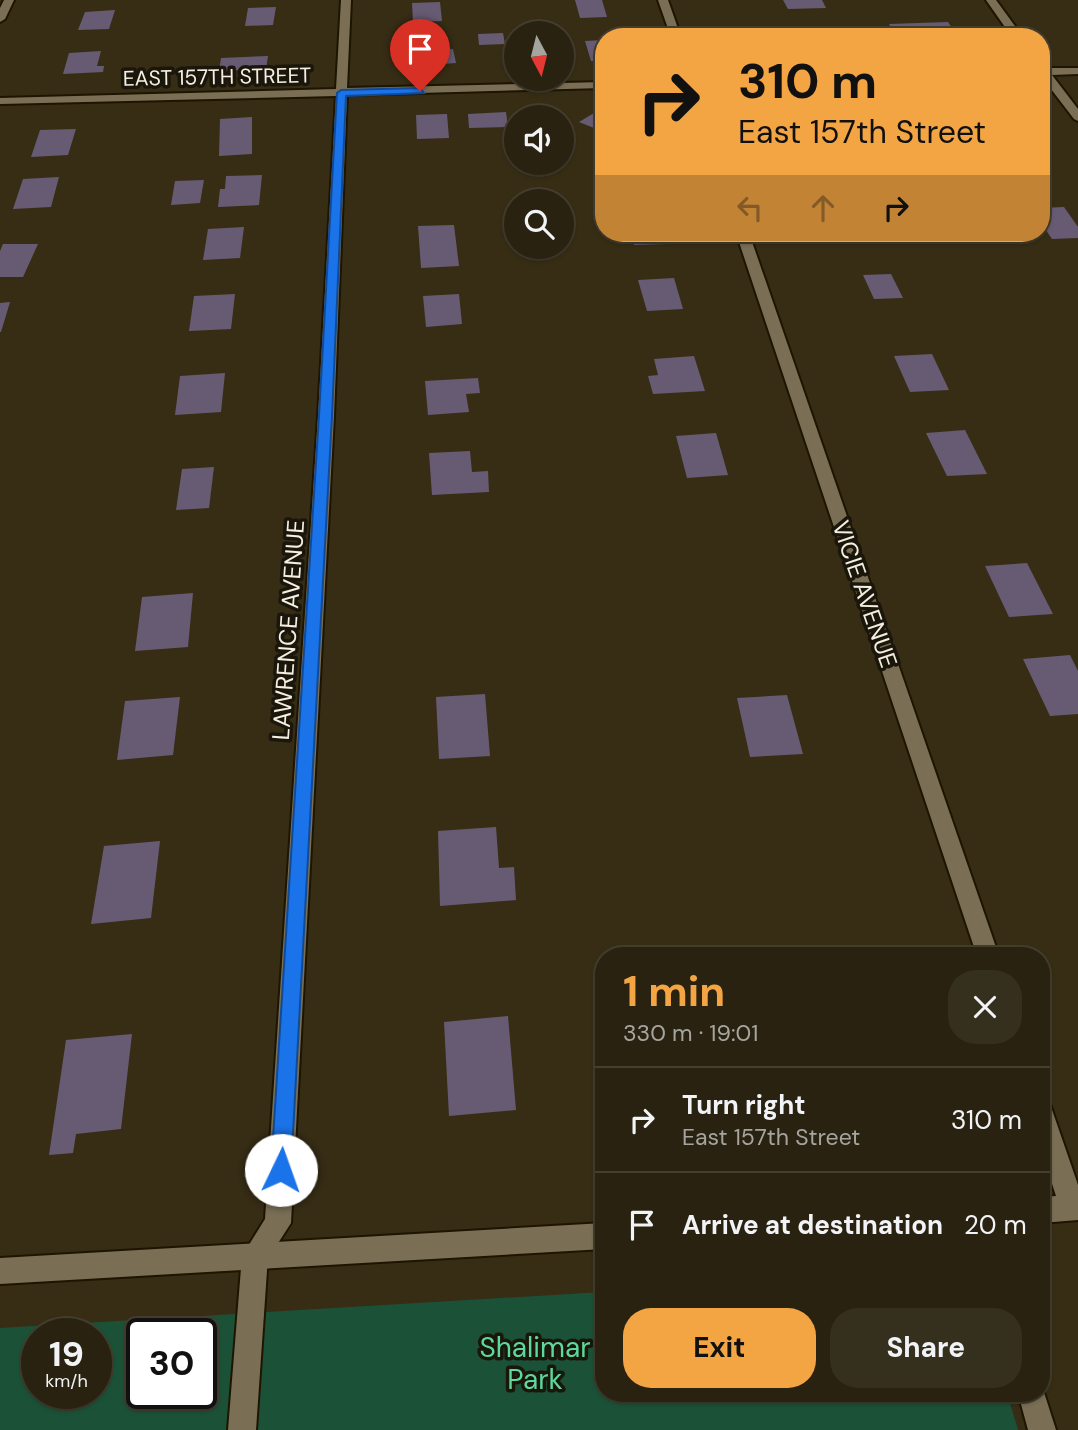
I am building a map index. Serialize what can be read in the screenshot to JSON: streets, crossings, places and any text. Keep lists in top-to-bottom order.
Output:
{
  "streets": {
    "street": ["EAST 157TH STREET", "VICIE AVENUE", "LAWRENCE AVENUE"]
  },
  "crossings": [
    ["EAST 157TH STREET", "LAWRENCE AVENUE"]
  ],
  "parks": ["Shalimar Park"],
  "north": "bottom",
  "page": {
    "turn": ["310 m", "East 157th Street"],
    "heading": ["1 min", "330 m · 19:01"],
    "list": [
      {
        "name": "Turn right",
        "note": "East 157th Street",
        "value": "310 m"
      },
      {
        "name": "Arrive at destination",
        "value": "20 m"
      }
    ],
    "buttons": ["Exit", "Share"],
    "speed": "19 km/h",
    "limit": "30"
  }
}
